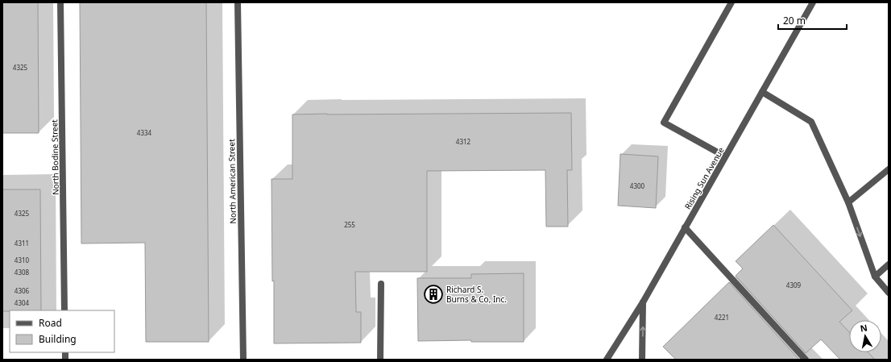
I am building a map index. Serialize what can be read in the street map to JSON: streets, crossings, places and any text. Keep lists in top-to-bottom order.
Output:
{
  "streets": {
    "street": ["North Bodine Street", "Rising Sun Avenue", "North American Street"]
  },
  "places": {
    "building": ["Richard S. Burns & Co, Inc."]
  },
  "house_numbers": [
    "4325",
    "4334",
    "4312",
    "4300",
    "4325",
    "255",
    "4311",
    "4310",
    "4308",
    "4309",
    "4306",
    "4304",
    "4221"
  ],
  "legend": ["Road", "Building"],
  "scale_bar": "20 m",
  "north": "top"
}
